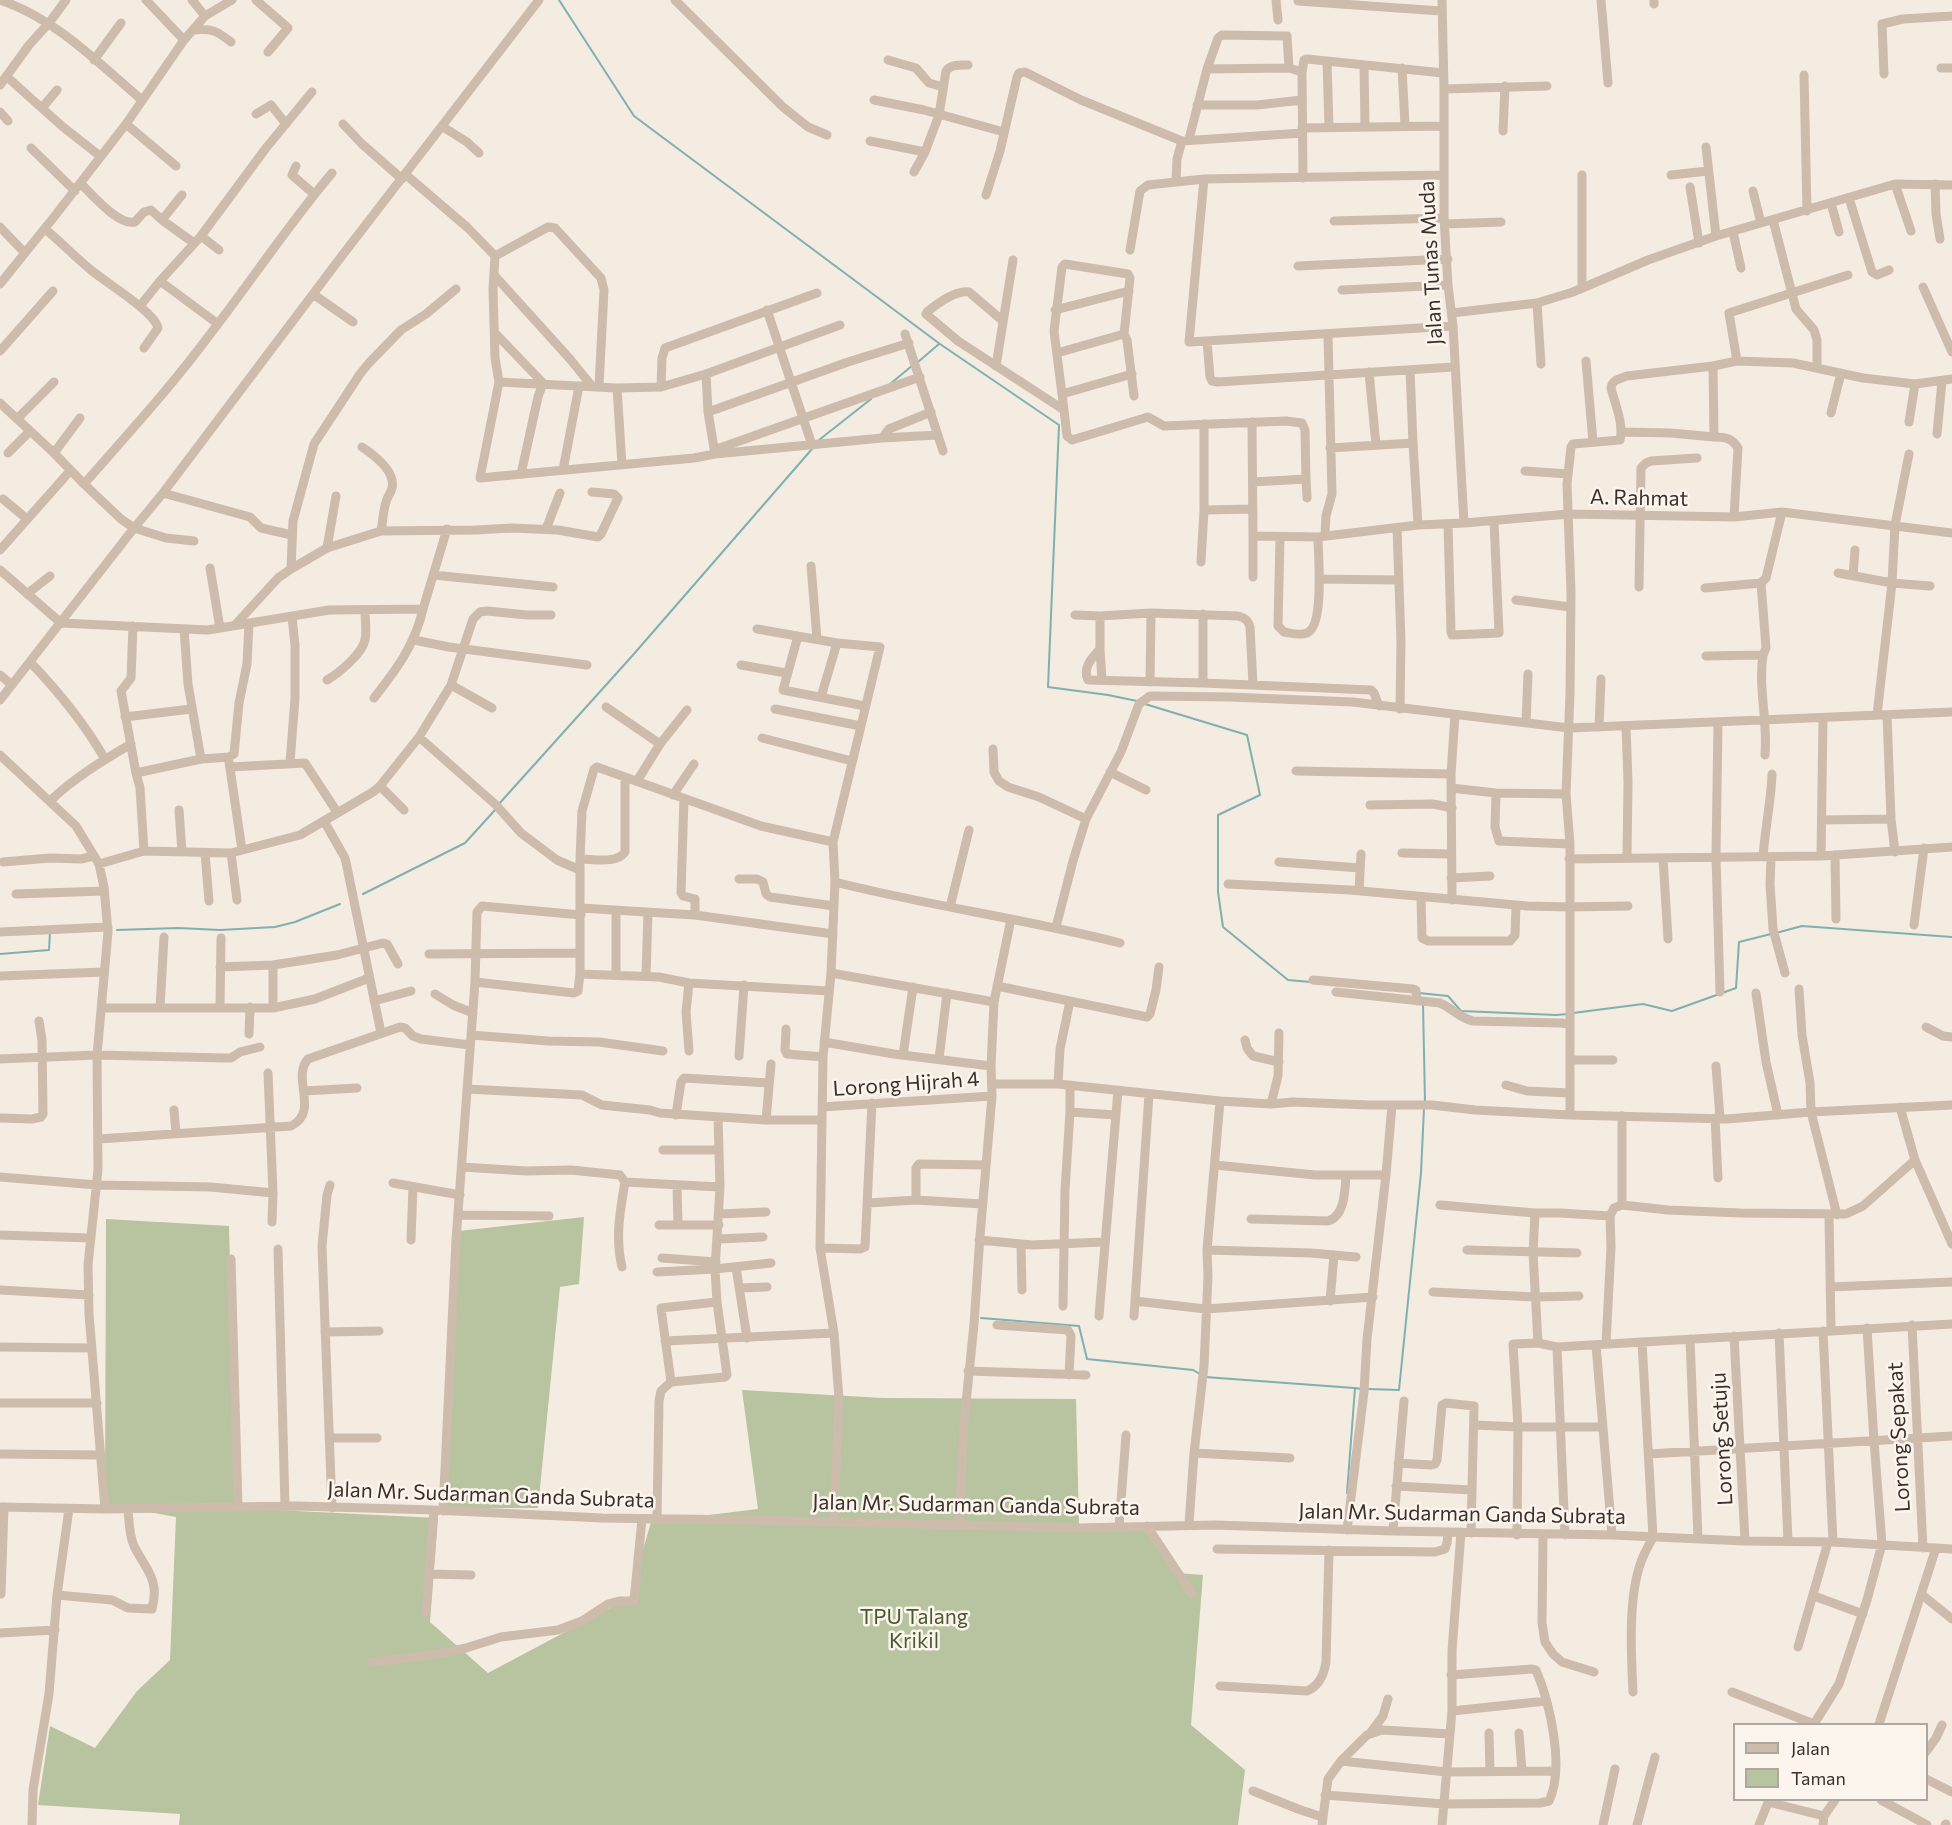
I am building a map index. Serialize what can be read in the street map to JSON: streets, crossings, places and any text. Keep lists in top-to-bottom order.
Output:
{
  "streets": {
    "street": [
      "Jalan Tunas Muda",
      "A. Rahmat",
      "Lorong Hijrah 4",
      "Lorong Sepakat",
      "Lorong Setuju",
      "Jalan Mr. Sudarman Ganda Subrata"
    ]
  },
  "crossings": [
    ["Jalan Tunas Muda", "A. Rahmat"],
    ["Lorong Sepakat", "Jalan Mr. Sudarman Ganda Subrata"],
    ["Lorong Setuju", "Jalan Mr. Sudarman Ganda Subrata"]
  ],
  "parks": ["TPU Talang Krikil"],
  "legend": ["Jalan", "Taman"]
}
